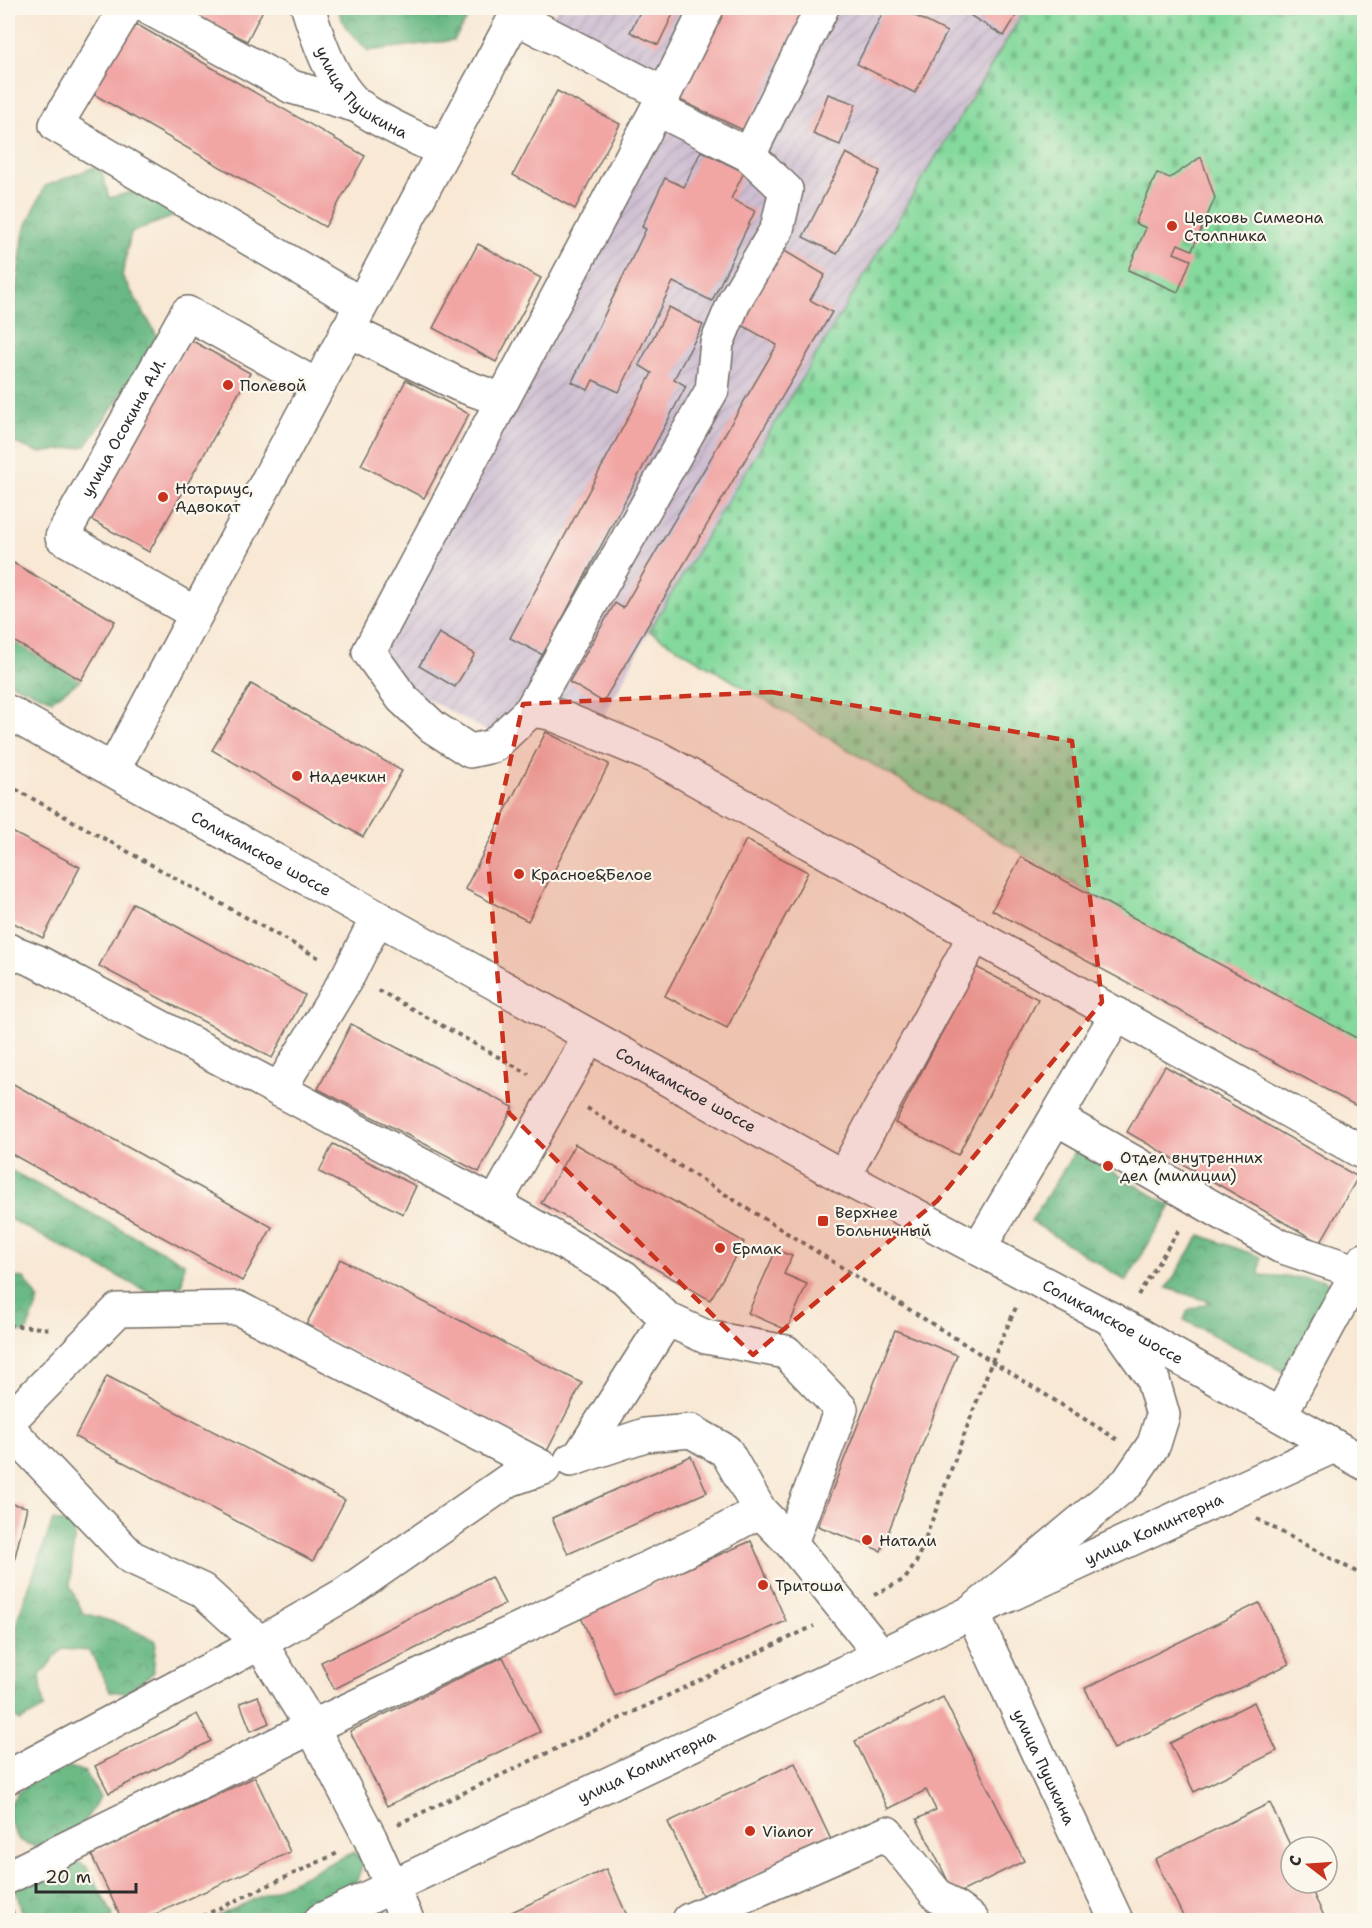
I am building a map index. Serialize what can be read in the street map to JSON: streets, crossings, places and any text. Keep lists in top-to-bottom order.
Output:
{
  "streets": {
    "main road": [
      "улица Пушкина",
      "улица Осокина А.И.",
      "Соликамское шоссе",
      "улица Коминтерна"
    ]
  },
  "crossings": [
    ["улица Пушкина", "улица Коминтерна"],
    ["Соликамское шоссе", "улица Коминтерна"]
  ],
  "places": {
    "other": [
      "Церковь Симеона Столпника",
      "Полевой",
      "Нотариус, Адвокат",
      "Надечкин",
      "Красное&Белое",
      "Отдел внутренних дел (милиции)",
      "Ермак",
      "Натали",
      "Тритоша",
      "Vianor"
    ],
    "transit": ["Верхнее Больничный"]
  },
  "scale_bar": "20 m",
  "north": "left"
}
